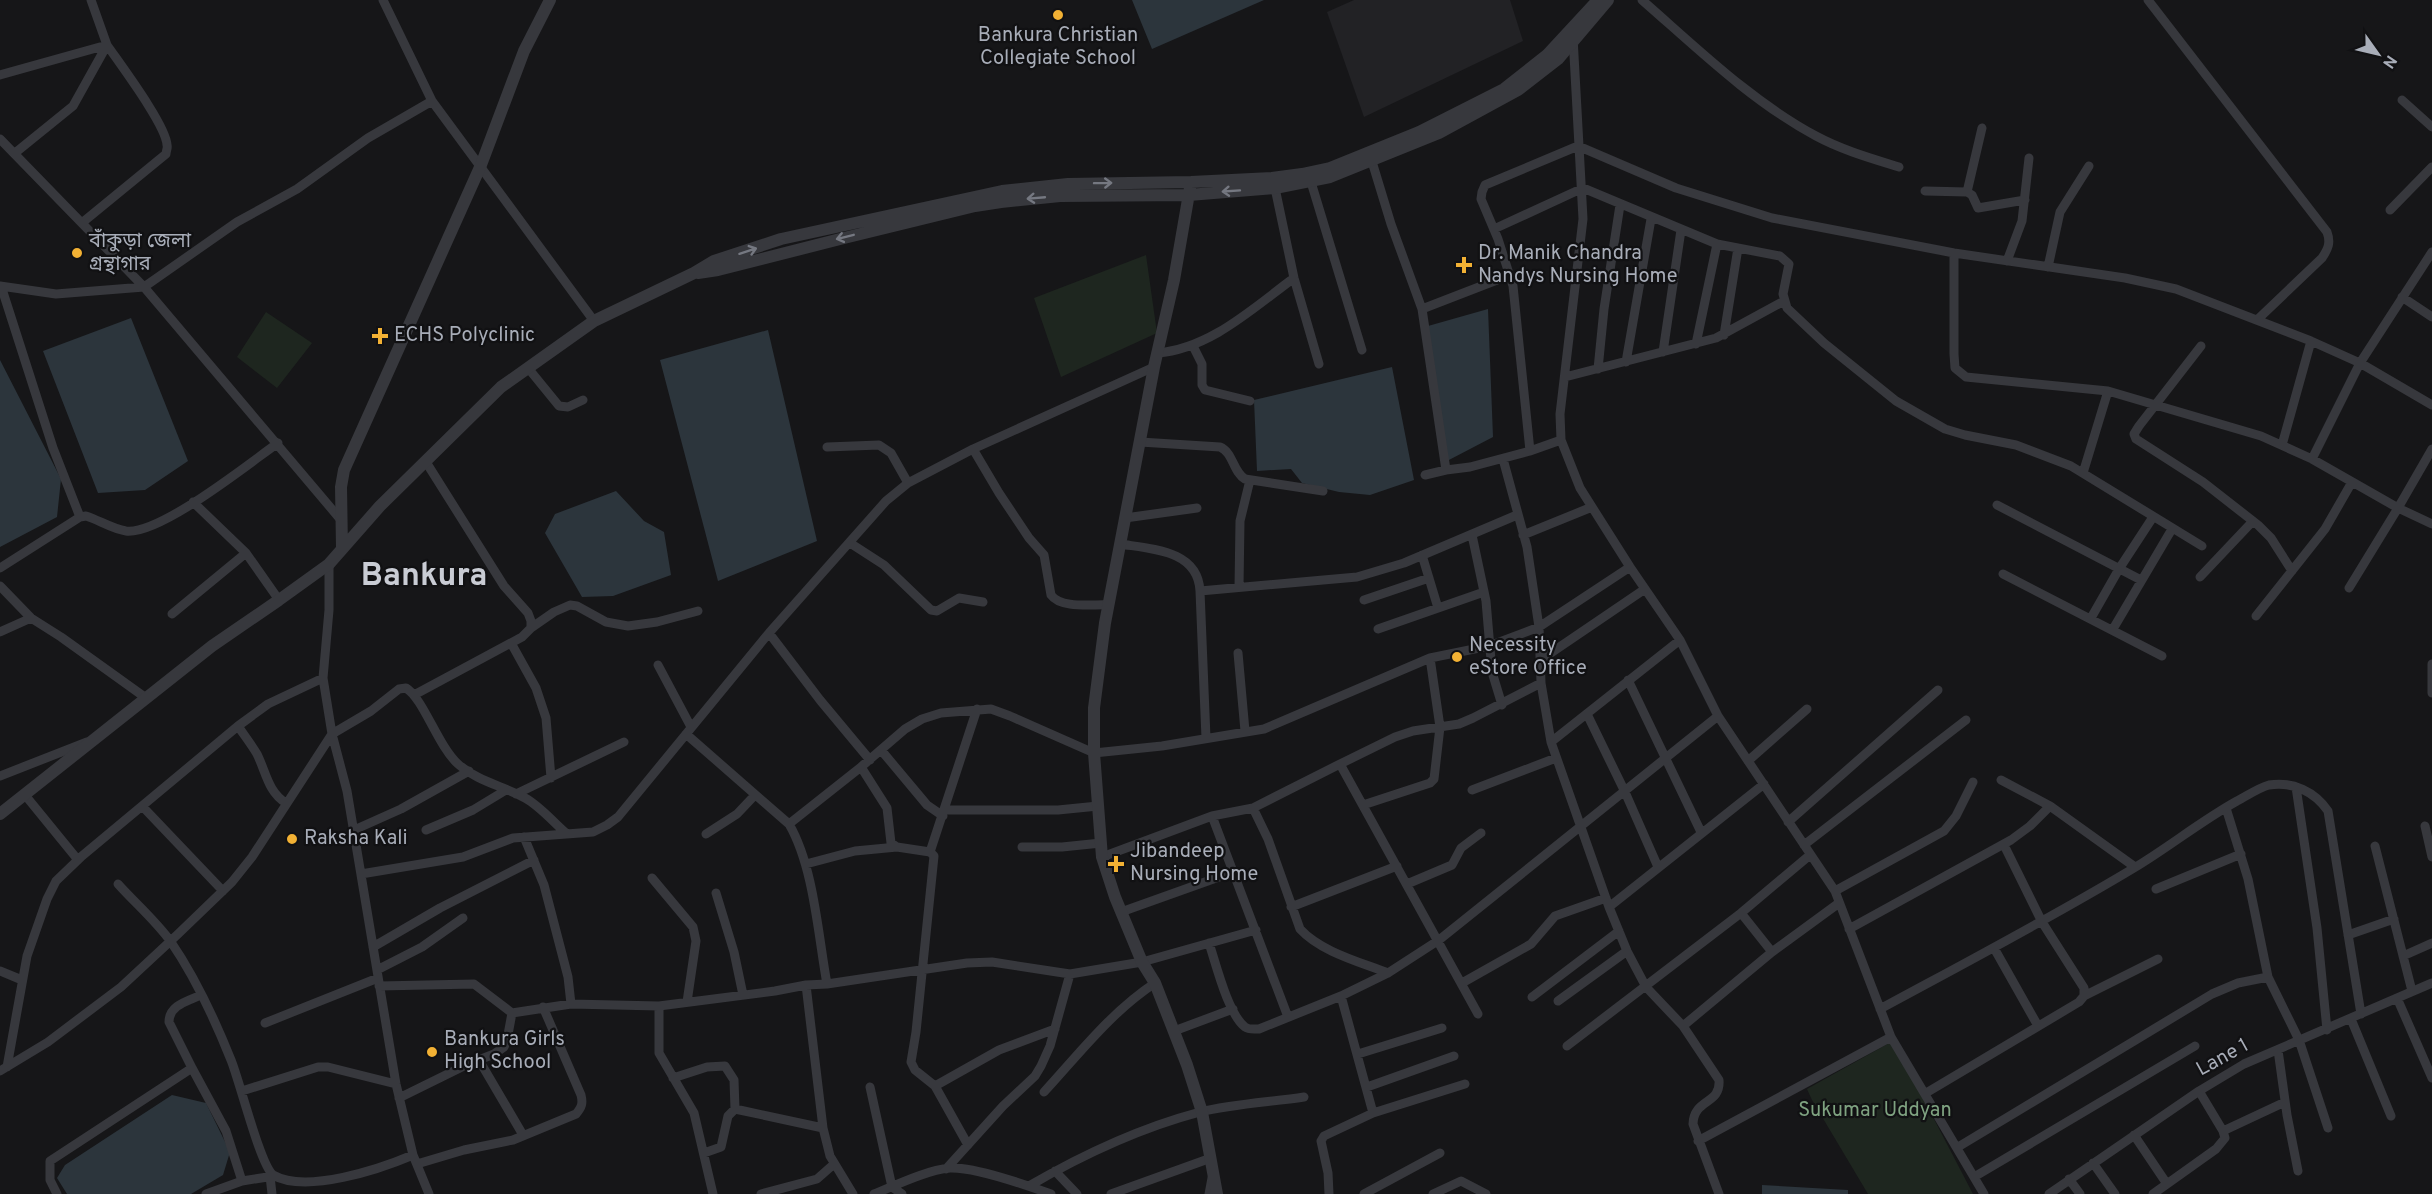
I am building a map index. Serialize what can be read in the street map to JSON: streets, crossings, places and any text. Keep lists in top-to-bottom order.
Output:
{
  "streets": {
    "street": ["Lane 1"]
  },
  "districts": ["Bankura"],
  "parks": ["Sukumar Uddyan"],
  "places": {
    "other": [
      "Bankura Christian Collegiate School",
      "বাঁকুড়া জেলা গ্ৰন্থাগার",
      "Necessity eStore Office",
      "Raksha Kali",
      "Bankura Girls High School"
    ],
    "health": ["Dr. Manik Chandra Nandys Nursing Home", "ECHS Polyclinic", "Jibandeep Nursing Home"]
  },
  "north": "bottom right"
}
